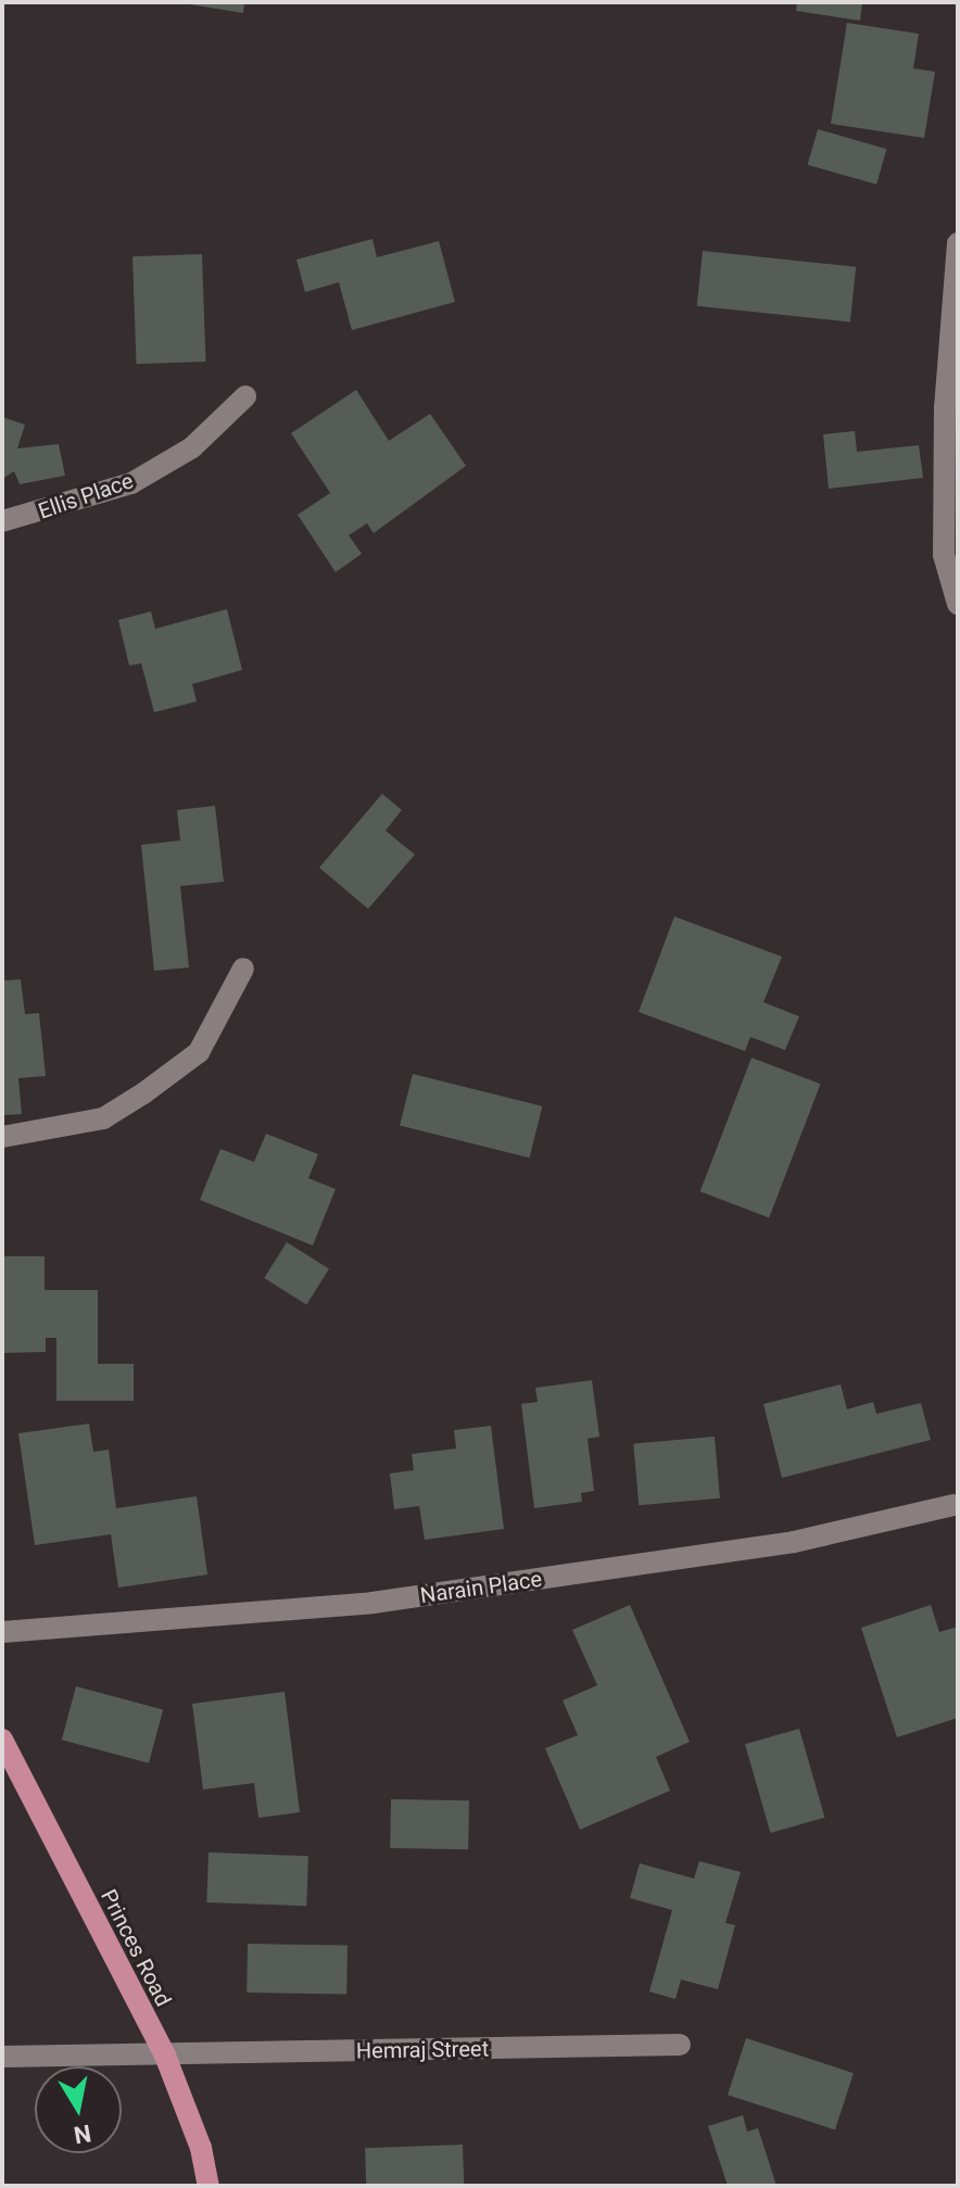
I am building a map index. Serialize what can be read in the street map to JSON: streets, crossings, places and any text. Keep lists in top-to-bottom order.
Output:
{
  "streets": {
    "main road": ["Princes Road"],
    "street": ["Ellis Place", "Narain Place", "Hemraj Street"]
  },
  "crossings": [
    ["Princes Road", "Hemraj Street"]
  ],
  "north": "bottom"
}
